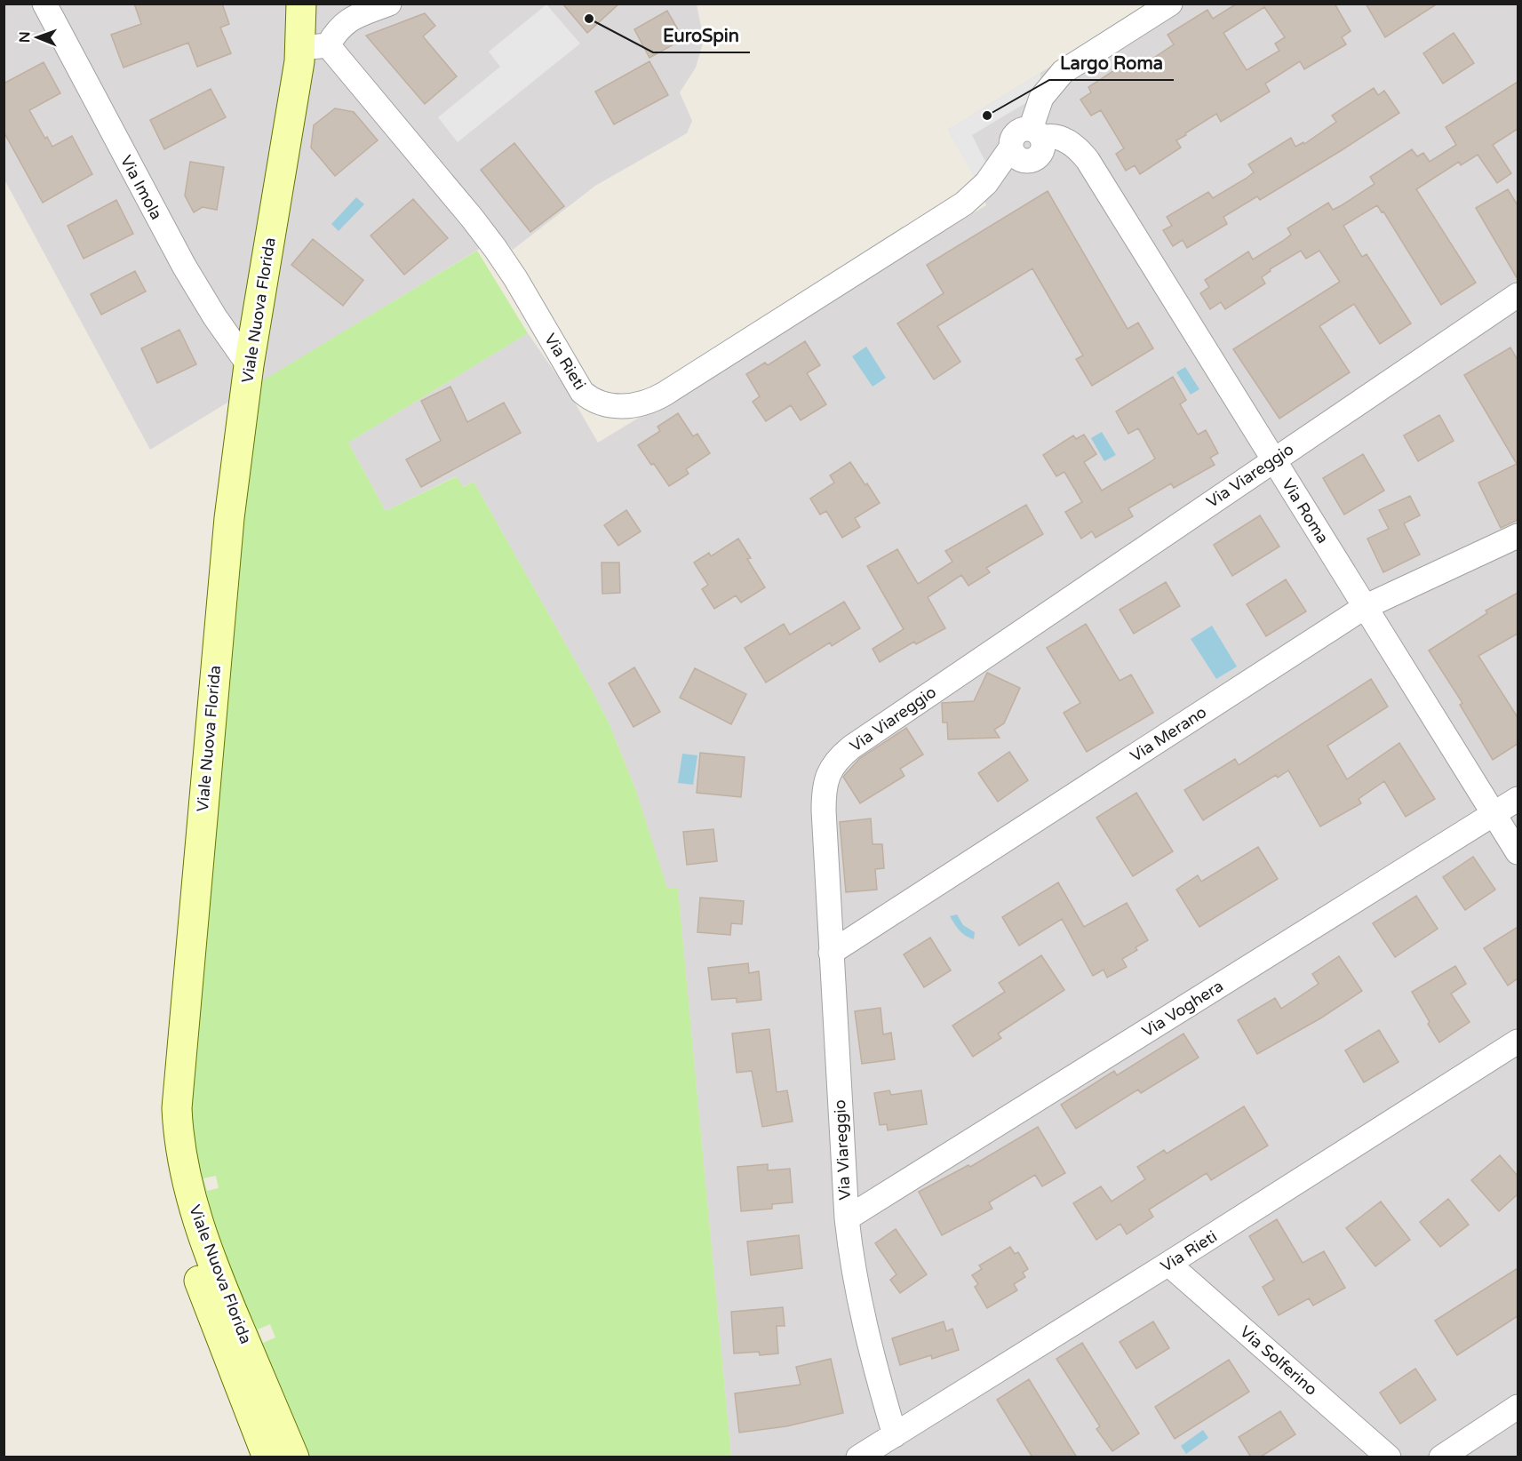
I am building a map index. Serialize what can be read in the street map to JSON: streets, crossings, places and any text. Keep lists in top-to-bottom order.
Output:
{
  "streets": {
    "street": [
      "Via Imola",
      "Viale Nuova Florida",
      "Via Rieti",
      "Via Viareggio",
      "Via Roma",
      "Via Merano",
      "Via Voghera",
      "Via Solferino"
    ]
  },
  "crossings": [
    ["Via Imola", "Viale Nuova Florida"],
    ["Viale Nuova Florida", "Via Rieti"],
    ["Via Rieti", "Via Viareggio"],
    ["Via Rieti", "Via Roma"],
    ["Via Rieti", "Via Solferino"],
    ["Via Viareggio", "Via Roma"],
    ["Via Viareggio", "Via Merano"],
    ["Via Viareggio", "Via Voghera"],
    ["Via Roma", "Via Merano"],
    ["Via Roma", "Via Voghera"]
  ],
  "places": ["EuroSpin", "Largo Roma"],
  "north": "left"
}
